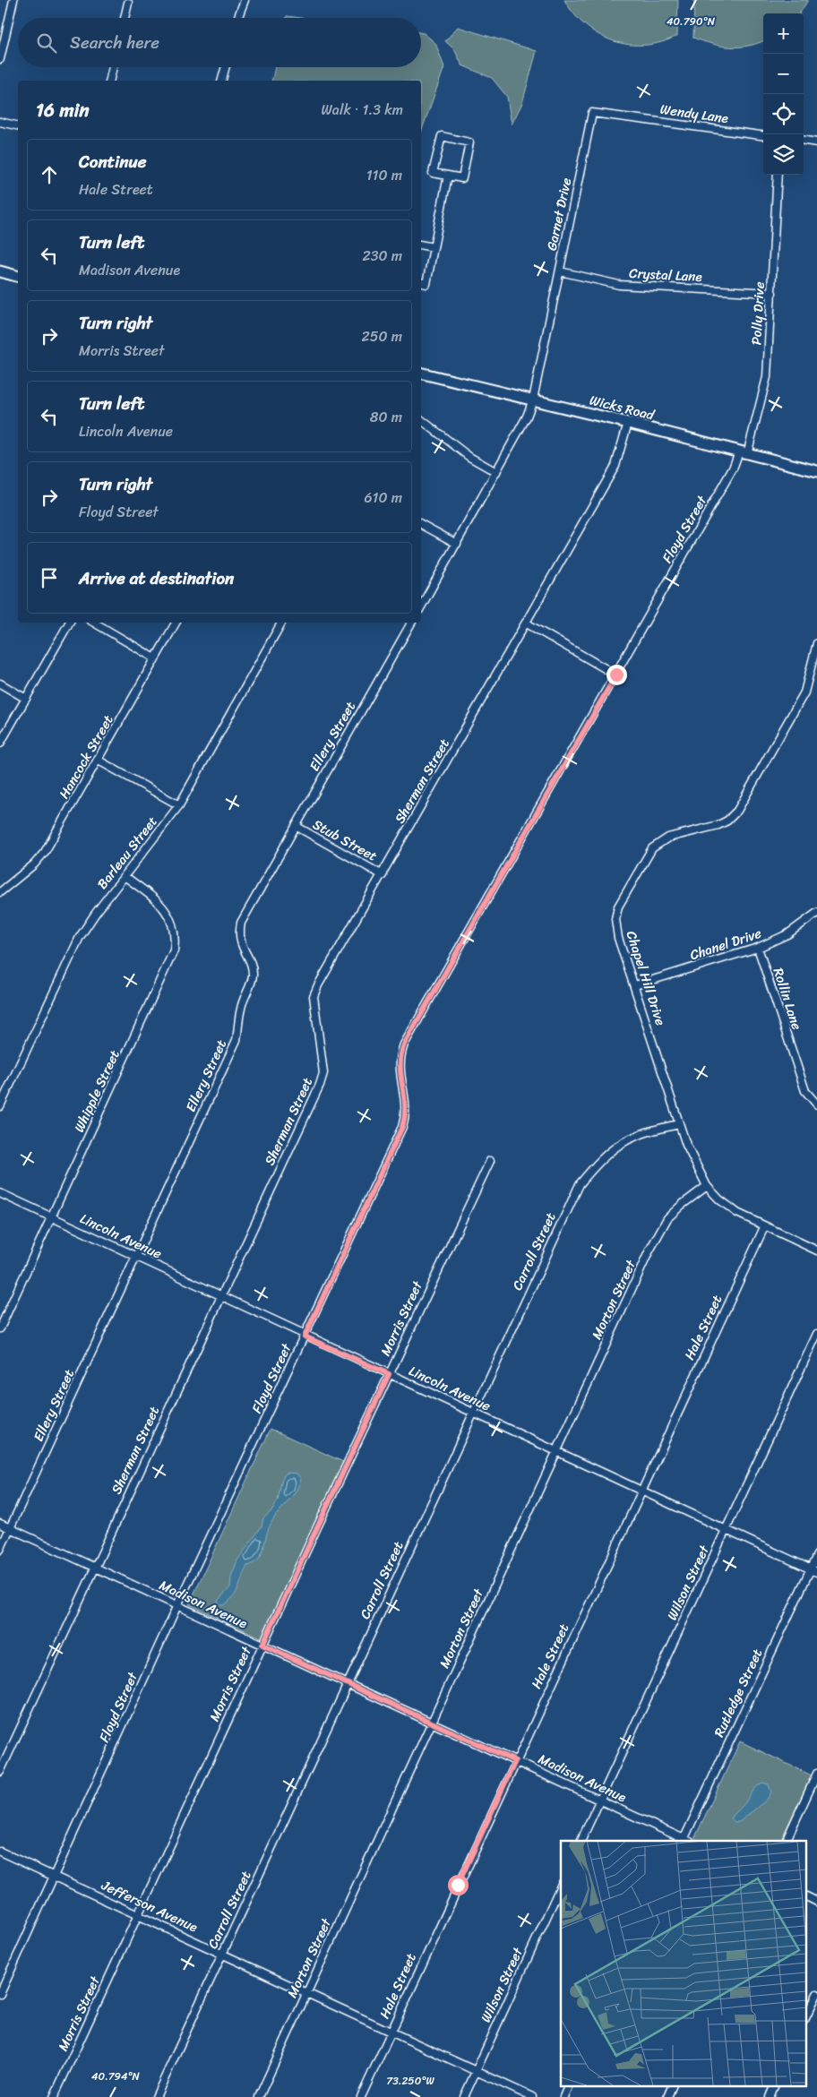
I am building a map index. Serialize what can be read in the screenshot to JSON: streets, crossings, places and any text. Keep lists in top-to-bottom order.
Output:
{
  "streets": {
    "main road": ["Wicks Road"],
    "street": [
      "Wendy Lane",
      "Garnet Drive",
      "Crystal Lane",
      "Polly Drive",
      "Floyd Street",
      "Ellery Street",
      "Hancock Street",
      "Sherman Street",
      "Stub Street",
      "Barleau Street",
      "Chanel Drive",
      "Chapel Hill Drive",
      "Rollin Lane",
      "Whipple Street",
      "Lincoln Avenue",
      "Carroll Street",
      "Morton Street",
      "Morris Street",
      "Hale Street",
      "Wilson Street",
      "Madison Avenue",
      "Rutledge Street",
      "Jefferson Avenue"
    ]
  },
  "crossings": [
    ["Wendy Lane", "Garnet Drive"],
    ["Garnet Drive", "Crystal Lane"],
    ["Garnet Drive", "Wicks Road"],
    ["Crystal Lane", "Polly Drive"],
    ["Polly Drive", "Wicks Road"],
    ["Polly Drive", "Floyd Street"],
    ["Wicks Road", "Floyd Street"],
    ["Wicks Road", "Sherman Street"],
    ["Floyd Street", "Lincoln Avenue"],
    ["Floyd Street", "Madison Avenue"],
    ["Floyd Street", "Jefferson Avenue"],
    ["Ellery Street", "Stub Street"],
    ["Ellery Street", "Lincoln Avenue"],
    ["Ellery Street", "Madison Avenue"],
    ["Sherman Street", "Stub Street"],
    ["Sherman Street", "Lincoln Avenue"],
    ["Sherman Street", "Madison Avenue"],
    ["Barleau Street", "Whipple Street"],
    ["Chanel Drive", "Chapel Hill Drive"],
    ["Chanel Drive", "Rollin Lane"],
    ["Chapel Hill Drive", "Carroll Street"],
    ["Chapel Hill Drive", "Morton Street"],
    ["Chapel Hill Drive", "Hale Street"],
    ["Whipple Street", "Lincoln Avenue"],
    ["Lincoln Avenue", "Carroll Street"],
    ["Lincoln Avenue", "Morton Street"],
    ["Lincoln Avenue", "Morris Street"],
    ["Lincoln Avenue", "Hale Street"],
    ["Lincoln Avenue", "Wilson Street"],
    ["Lincoln Avenue", "Rutledge Street"],
    ["Carroll Street", "Madison Avenue"],
    ["Carroll Street", "Jefferson Avenue"],
    ["Morton Street", "Madison Avenue"],
    ["Morton Street", "Jefferson Avenue"],
    ["Morris Street", "Madison Avenue"],
    ["Morris Street", "Jefferson Avenue"],
    ["Hale Street", "Madison Avenue"],
    ["Hale Street", "Jefferson Avenue"],
    ["Wilson Street", "Madison Avenue"],
    ["Wilson Street", "Jefferson Avenue"],
    ["Madison Avenue", "Rutledge Street"]
  ],
  "page": {
    "map_buttons": ["+", "−"],
    "search": "Search here",
    "heading": ["16 min", "Walk · 1.3 km"],
    "list": [
      ["Continue", "Hale Street", "110 m"],
      ["Turn left", "Madison Avenue", "230 m"],
      ["Turn right", "Morris Street", "250 m"],
      ["Turn left", "Lincoln Avenue", "80 m"],
      ["Turn right", "Floyd Street", "610 m"],
      "Arrive at destination"
    ]
  },
  "coordinates": ["40.790°N", "40.794°N", "73.250°W"]
}
